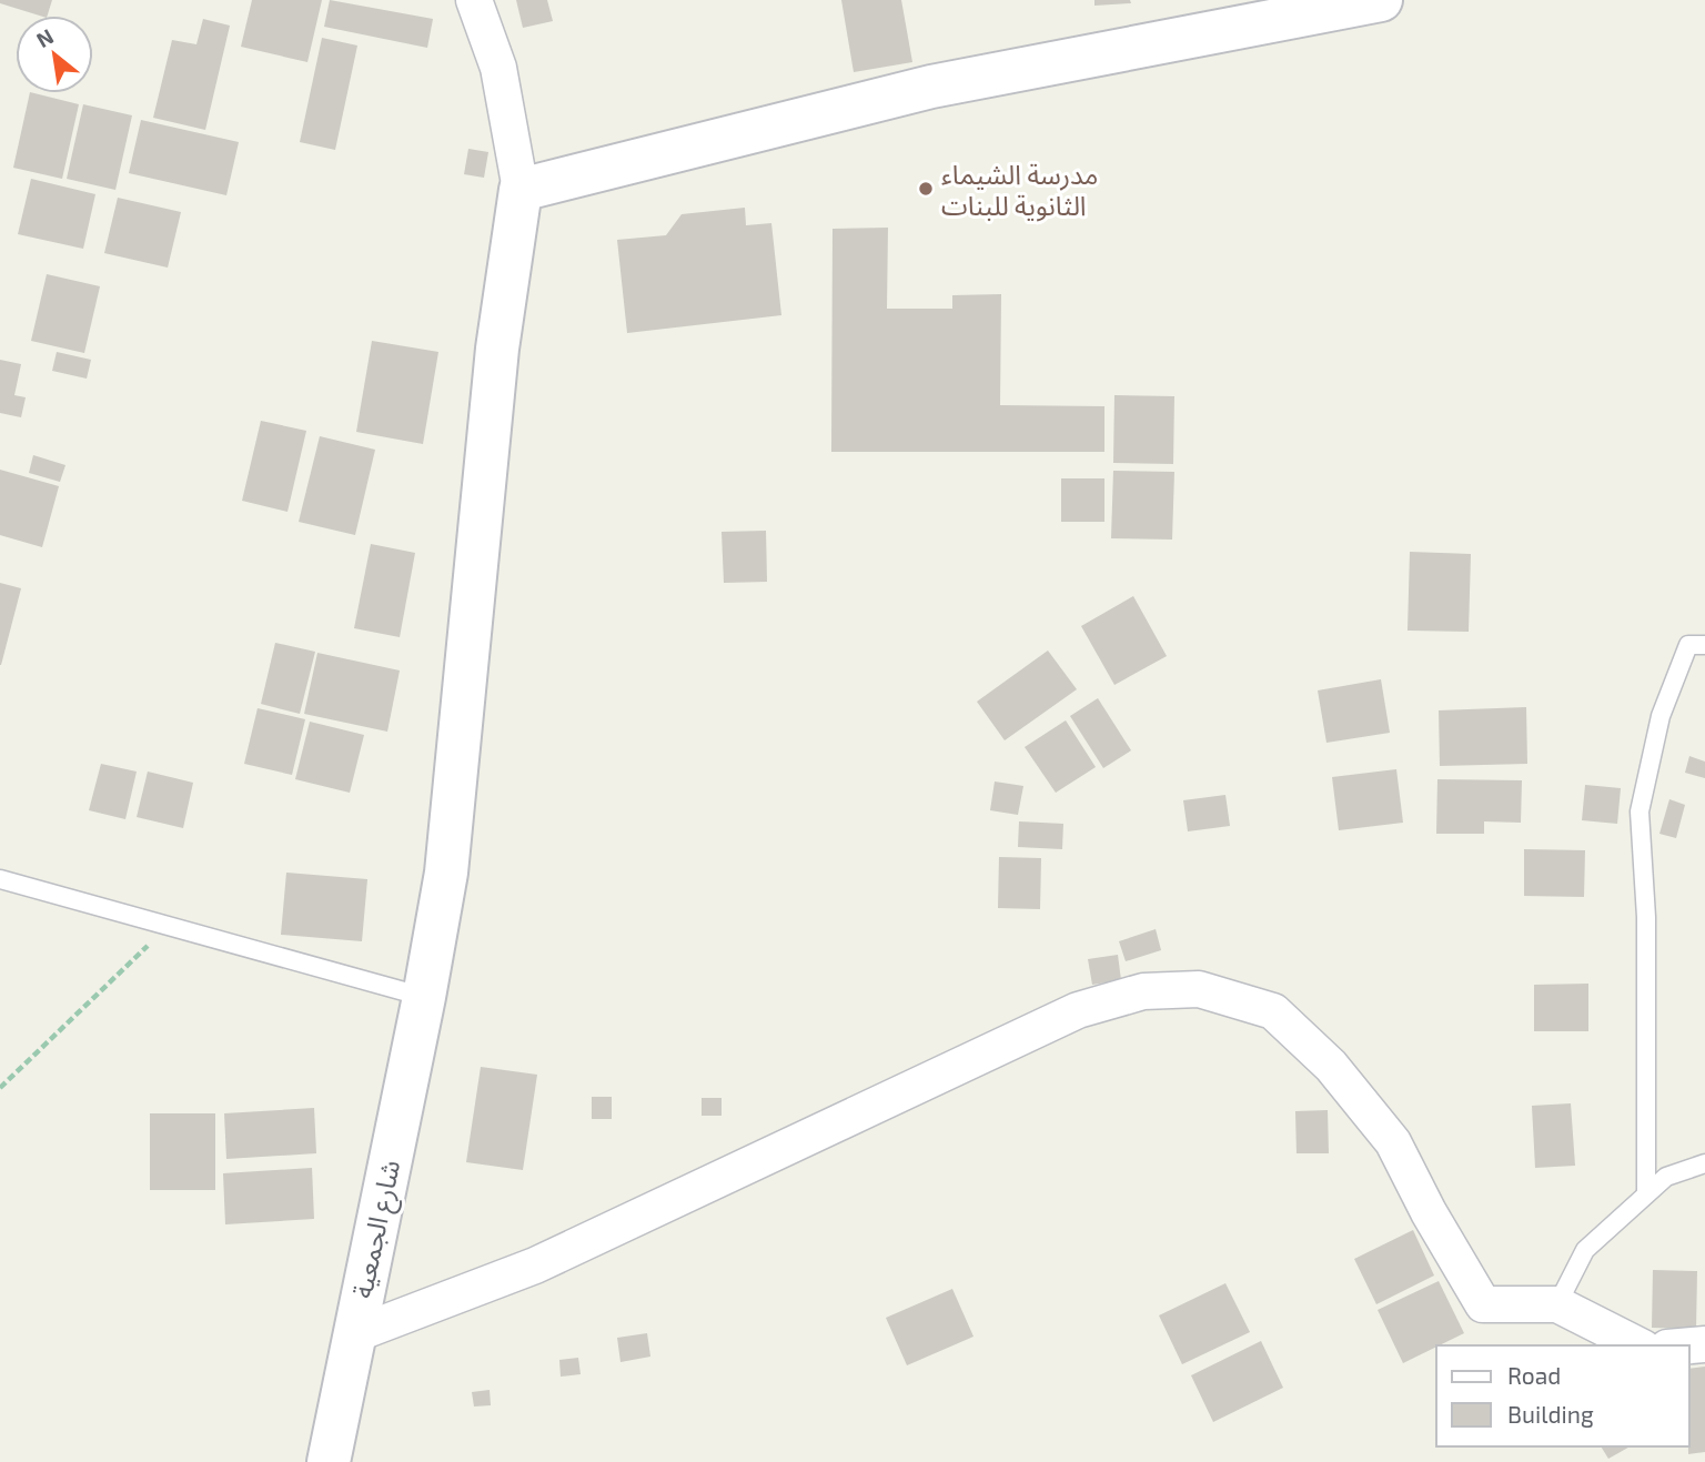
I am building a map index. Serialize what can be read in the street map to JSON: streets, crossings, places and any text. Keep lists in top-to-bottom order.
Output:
{
  "streets": {
    "street": ["شارع الجمعية"]
  },
  "places": ["مدرسة الشيماء الثانوية للبنات"],
  "legend": ["Road", "Building"],
  "north": "top left"
}
